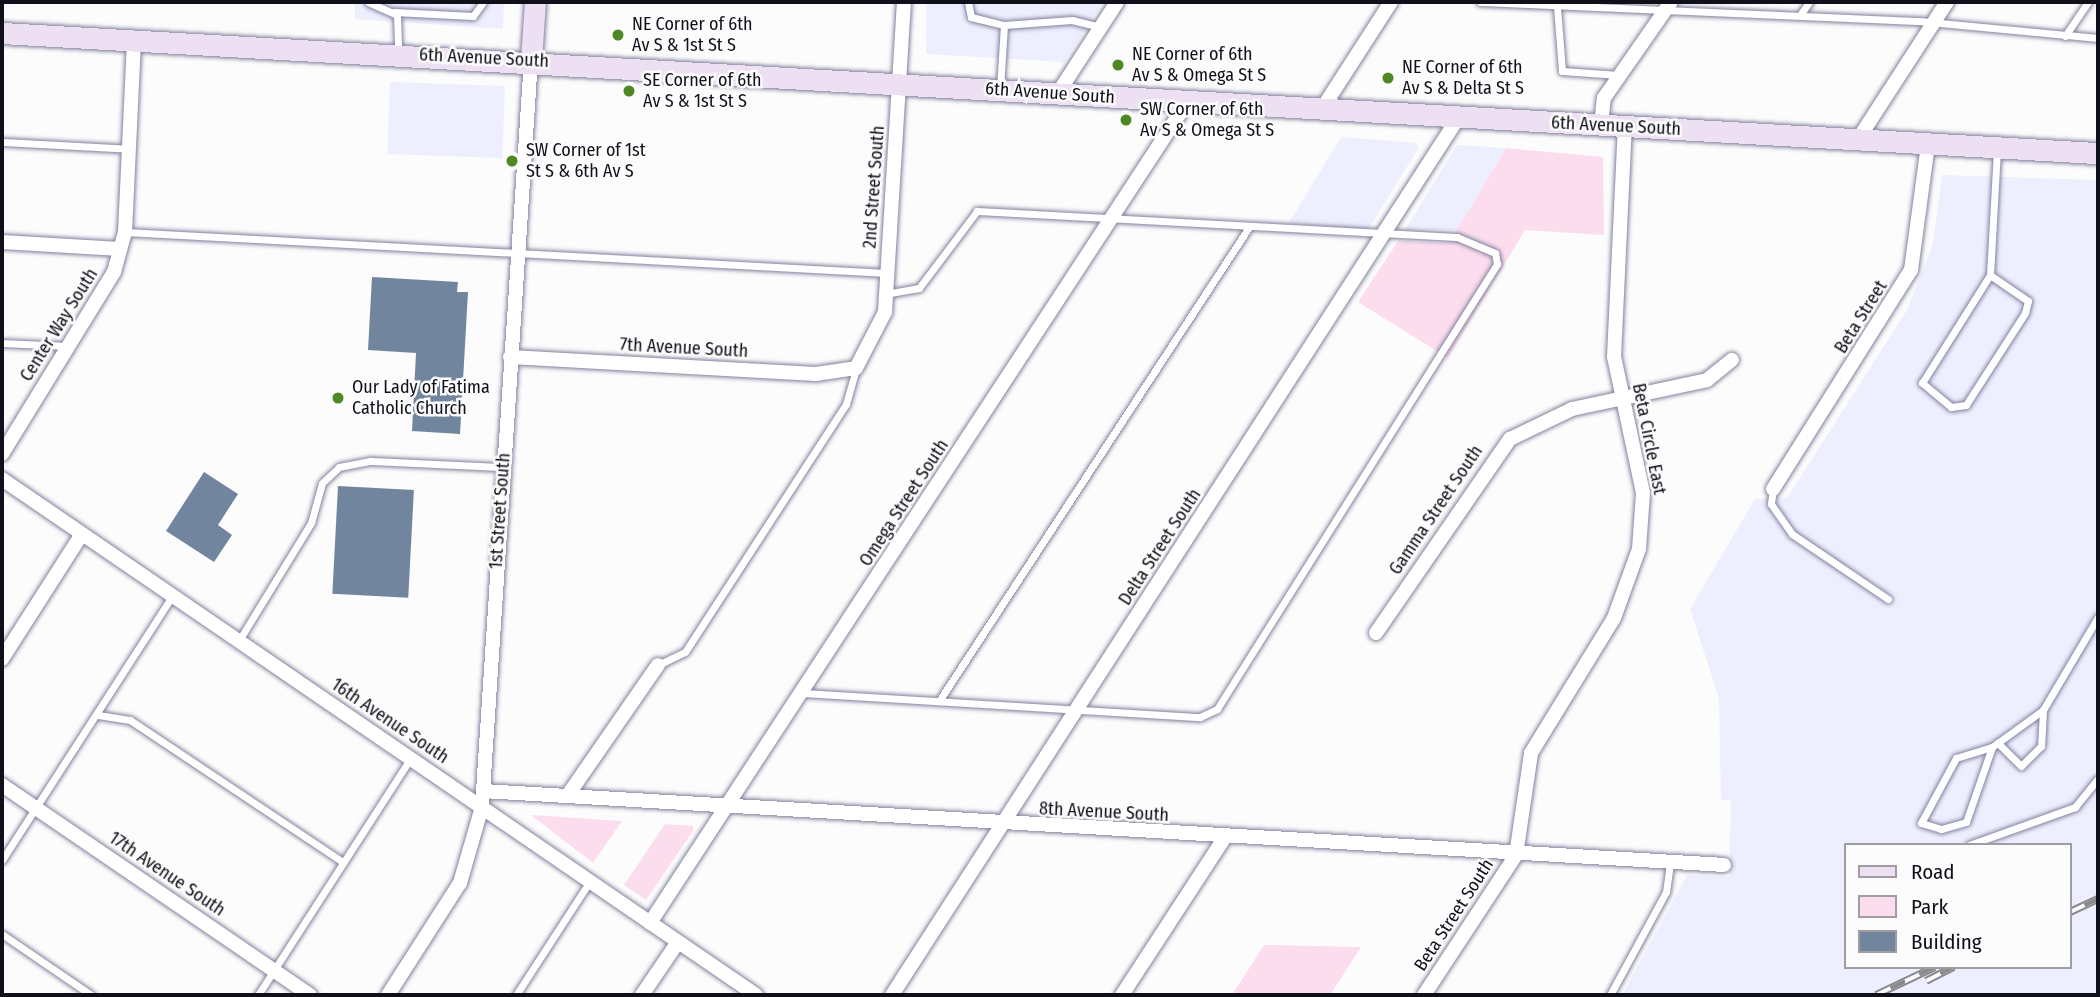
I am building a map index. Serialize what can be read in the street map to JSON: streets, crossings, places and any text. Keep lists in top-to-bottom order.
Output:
{
  "streets": {
    "main road": ["6th Avenue South", "1st Street South"],
    "street": [
      "2nd Street South",
      "Beta Street",
      "Center Way South",
      "7th Avenue South",
      "Beta Circle East",
      "Omega Street South",
      "Gamma Street South",
      "Delta Street South",
      "16th Avenue South",
      "8th Avenue South",
      "17th Avenue South",
      "Beta Street South"
    ]
  },
  "crossings": [
    ["6th Avenue South", "2nd Street South"],
    ["6th Avenue South", "Beta Street"],
    ["6th Avenue South", "Center Way South"],
    ["6th Avenue South", "Beta Circle East"],
    ["6th Avenue South", "Omega Street South"],
    ["6th Avenue South", "1st Street South"],
    ["6th Avenue South", "Delta Street South"],
    ["2nd Street South", "7th Avenue South"],
    ["7th Avenue South", "1st Street South"],
    ["Beta Circle East", "Gamma Street South"],
    ["Beta Circle East", "8th Avenue South"],
    ["Beta Circle East", "Beta Street South"],
    ["Omega Street South", "16th Avenue South"],
    ["Omega Street South", "8th Avenue South"],
    ["1st Street South", "16th Avenue South"],
    ["1st Street South", "8th Avenue South"],
    ["Delta Street South", "8th Avenue South"],
    ["8th Avenue South", "Beta Street South"]
  ],
  "places": [
    "NE Corner of 6th Av S & 1st St S",
    "NE Corner of 6th Av S & Omega St S",
    "NE Corner of 6th Av S & Delta St S",
    "SE Corner of 6th Av S & 1st St S",
    "SW Corner of 6th Av S & Omega St S",
    "SW Corner of 1st St S & 6th Av S",
    "Our Lady of Fatima Catholic Church"
  ],
  "legend": ["Road", "Park", "Building"]
}
